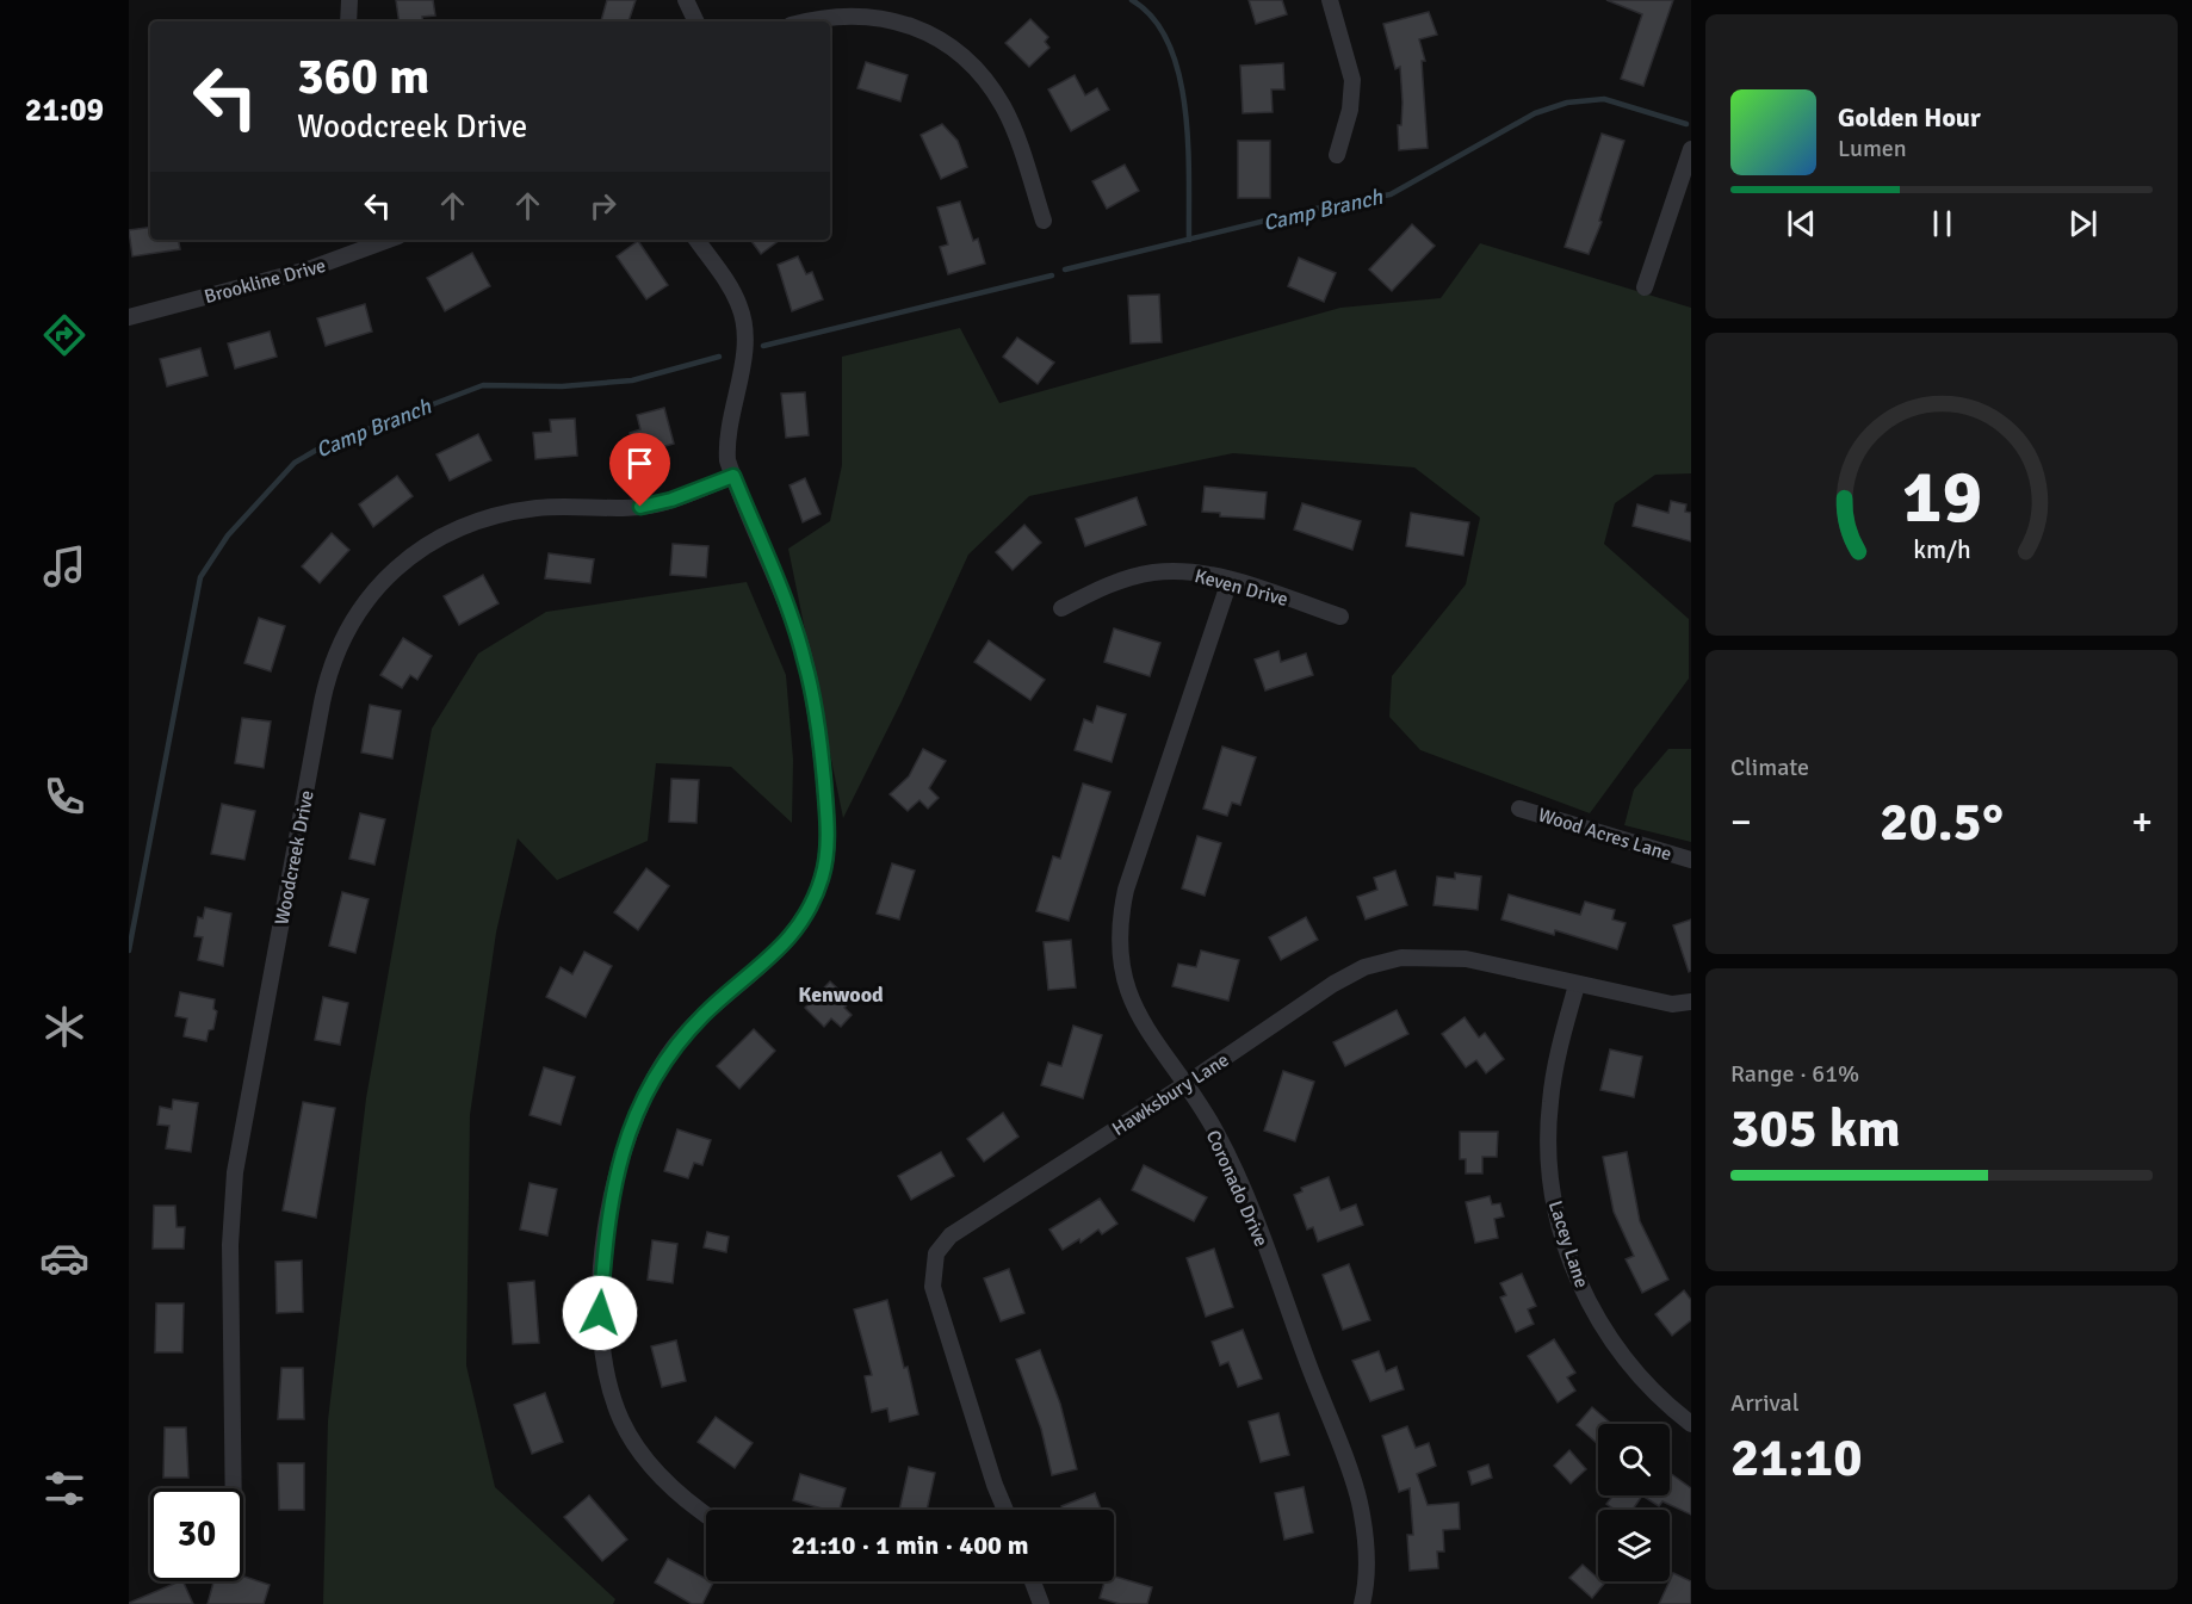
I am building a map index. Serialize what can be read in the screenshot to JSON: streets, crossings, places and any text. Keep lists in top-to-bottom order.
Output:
{
  "streets": {
    "street": [
      "Brookline Drive",
      "Keven Drive",
      "Wood Acres Lane",
      "Woodcreek Drive",
      "Hawksbury Lane",
      "Coronado Drive",
      "Lacey Lane"
    ]
  },
  "crossings": [
    ["Keven Drive", "Coronado Drive"],
    ["Hawksbury Lane", "Coronado Drive"],
    ["Hawksbury Lane", "Lacey Lane"]
  ],
  "districts": ["Kenwood"],
  "water": ["Camp Branch"],
  "page": {
    "tabs": "21:09",
    "turn": ["360 m", "Woodcreek Drive"],
    "song": ["Golden Hour", "Lumen"],
    "tile": [
      "Climate",
      ["Range · 61%", "305 km"],
      ["Arrival", "21:10"]
    ],
    "heat": ["−", "20.5°", "+"],
    "limit": "30",
    "trip": "21:10 · 1 min · 400 m",
    "gauge": ["19", "km/h"]
  }
}
